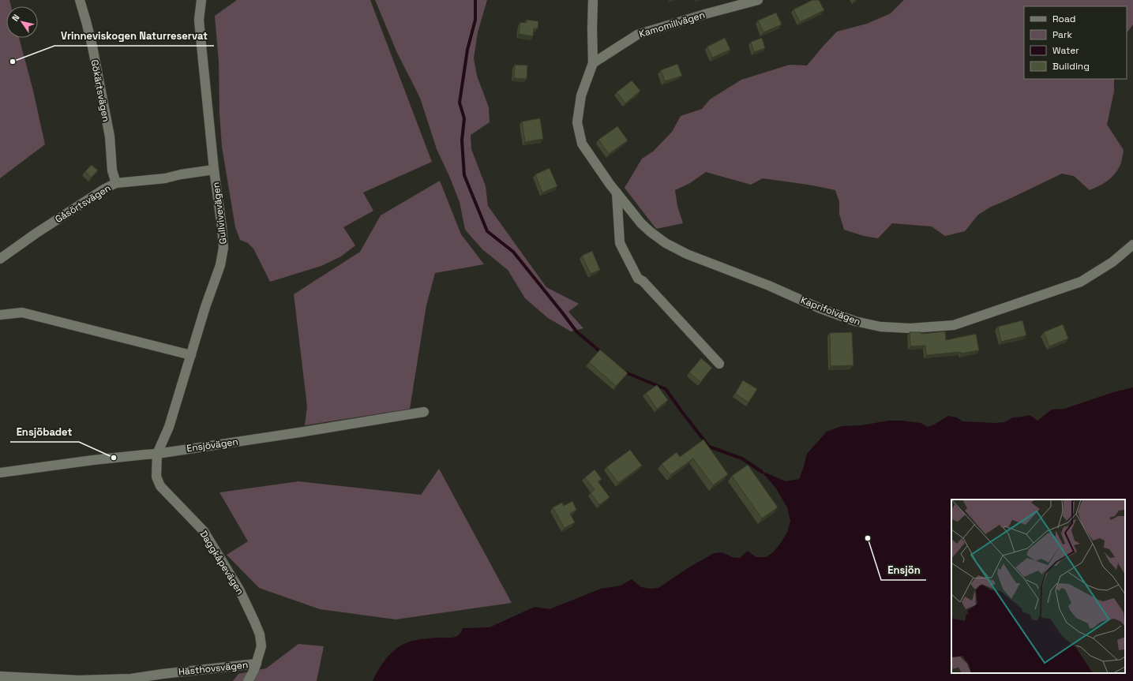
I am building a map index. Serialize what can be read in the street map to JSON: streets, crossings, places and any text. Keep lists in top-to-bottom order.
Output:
{
  "streets": {
    "street": [
      "Kamomillvägen",
      "Gökärtsvägen",
      "Gåsörtsvägen",
      "Gullvivevägen",
      "Kaprifolvägen",
      "Ensjövägen",
      "Daggkåpevägen",
      "Hästhovsvägen"
    ]
  },
  "crossings": [
    ["Kamomillvägen", "Kaprifolvägen"],
    ["Gökärtsvägen", "Gåsörtsvägen"],
    ["Gåsörtsvägen", "Gullvivevägen"],
    ["Gullvivevägen", "Ensjövägen"],
    ["Gullvivevägen", "Daggkåpevägen"],
    ["Ensjövägen", "Daggkåpevägen"],
    ["Daggkåpevägen", "Hästhovsvägen"]
  ],
  "places": ["Vrinneviskogen Naturreservat", "Ensjöbadet", "Ensjön"],
  "legend": [
    "Road",
    "Park",
    "Water",
    "Building"
  ],
  "north": "top left"
}
